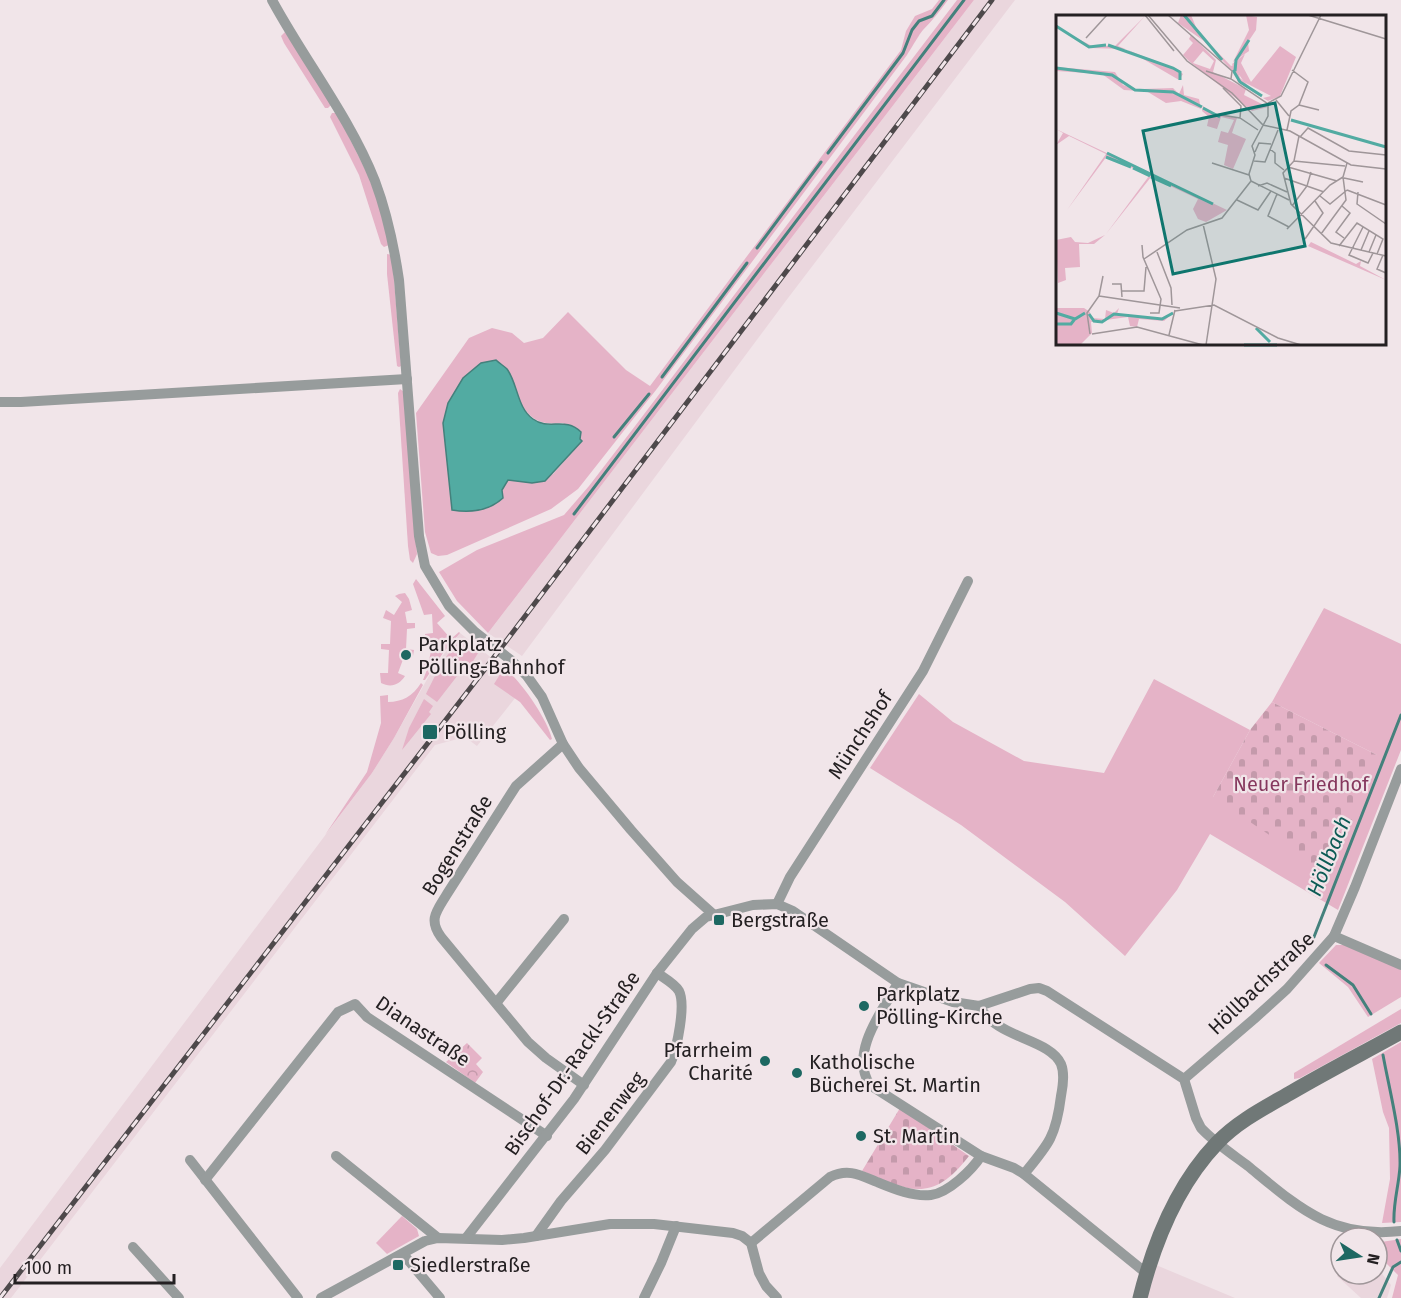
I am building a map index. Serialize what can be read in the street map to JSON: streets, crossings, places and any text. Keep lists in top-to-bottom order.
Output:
{
  "streets": {
    "street": [
      "Münchshof",
      "Bogenstraße",
      "Höllbachstraße",
      "Dianastraße",
      "Bischof-Dr.-Rackl-Straße",
      "Bienenweg"
    ]
  },
  "crossings": [
    ["Bogenstraße", "Bischof-Dr.-Rackl-Straße"],
    ["Dianastraße", "Bischof-Dr.-Rackl-Straße"],
    ["Bischof-Dr.-Rackl-Straße", "Bienenweg"]
  ],
  "water": ["Höllbach"],
  "parks": ["Neuer Friedhof"],
  "places": {
    "other": [
      "Parkplatz Pölling-Bahnhof",
      "Parkplatz Pölling-Kirche",
      "Pfarrheim Charité",
      "Katholische Bücherei St. Martin",
      "St. Martin"
    ],
    "transit": ["Pölling", "Bergstraße", "Siedlerstraße"]
  },
  "scale_bar": "100 m",
  "north": "right"
}
